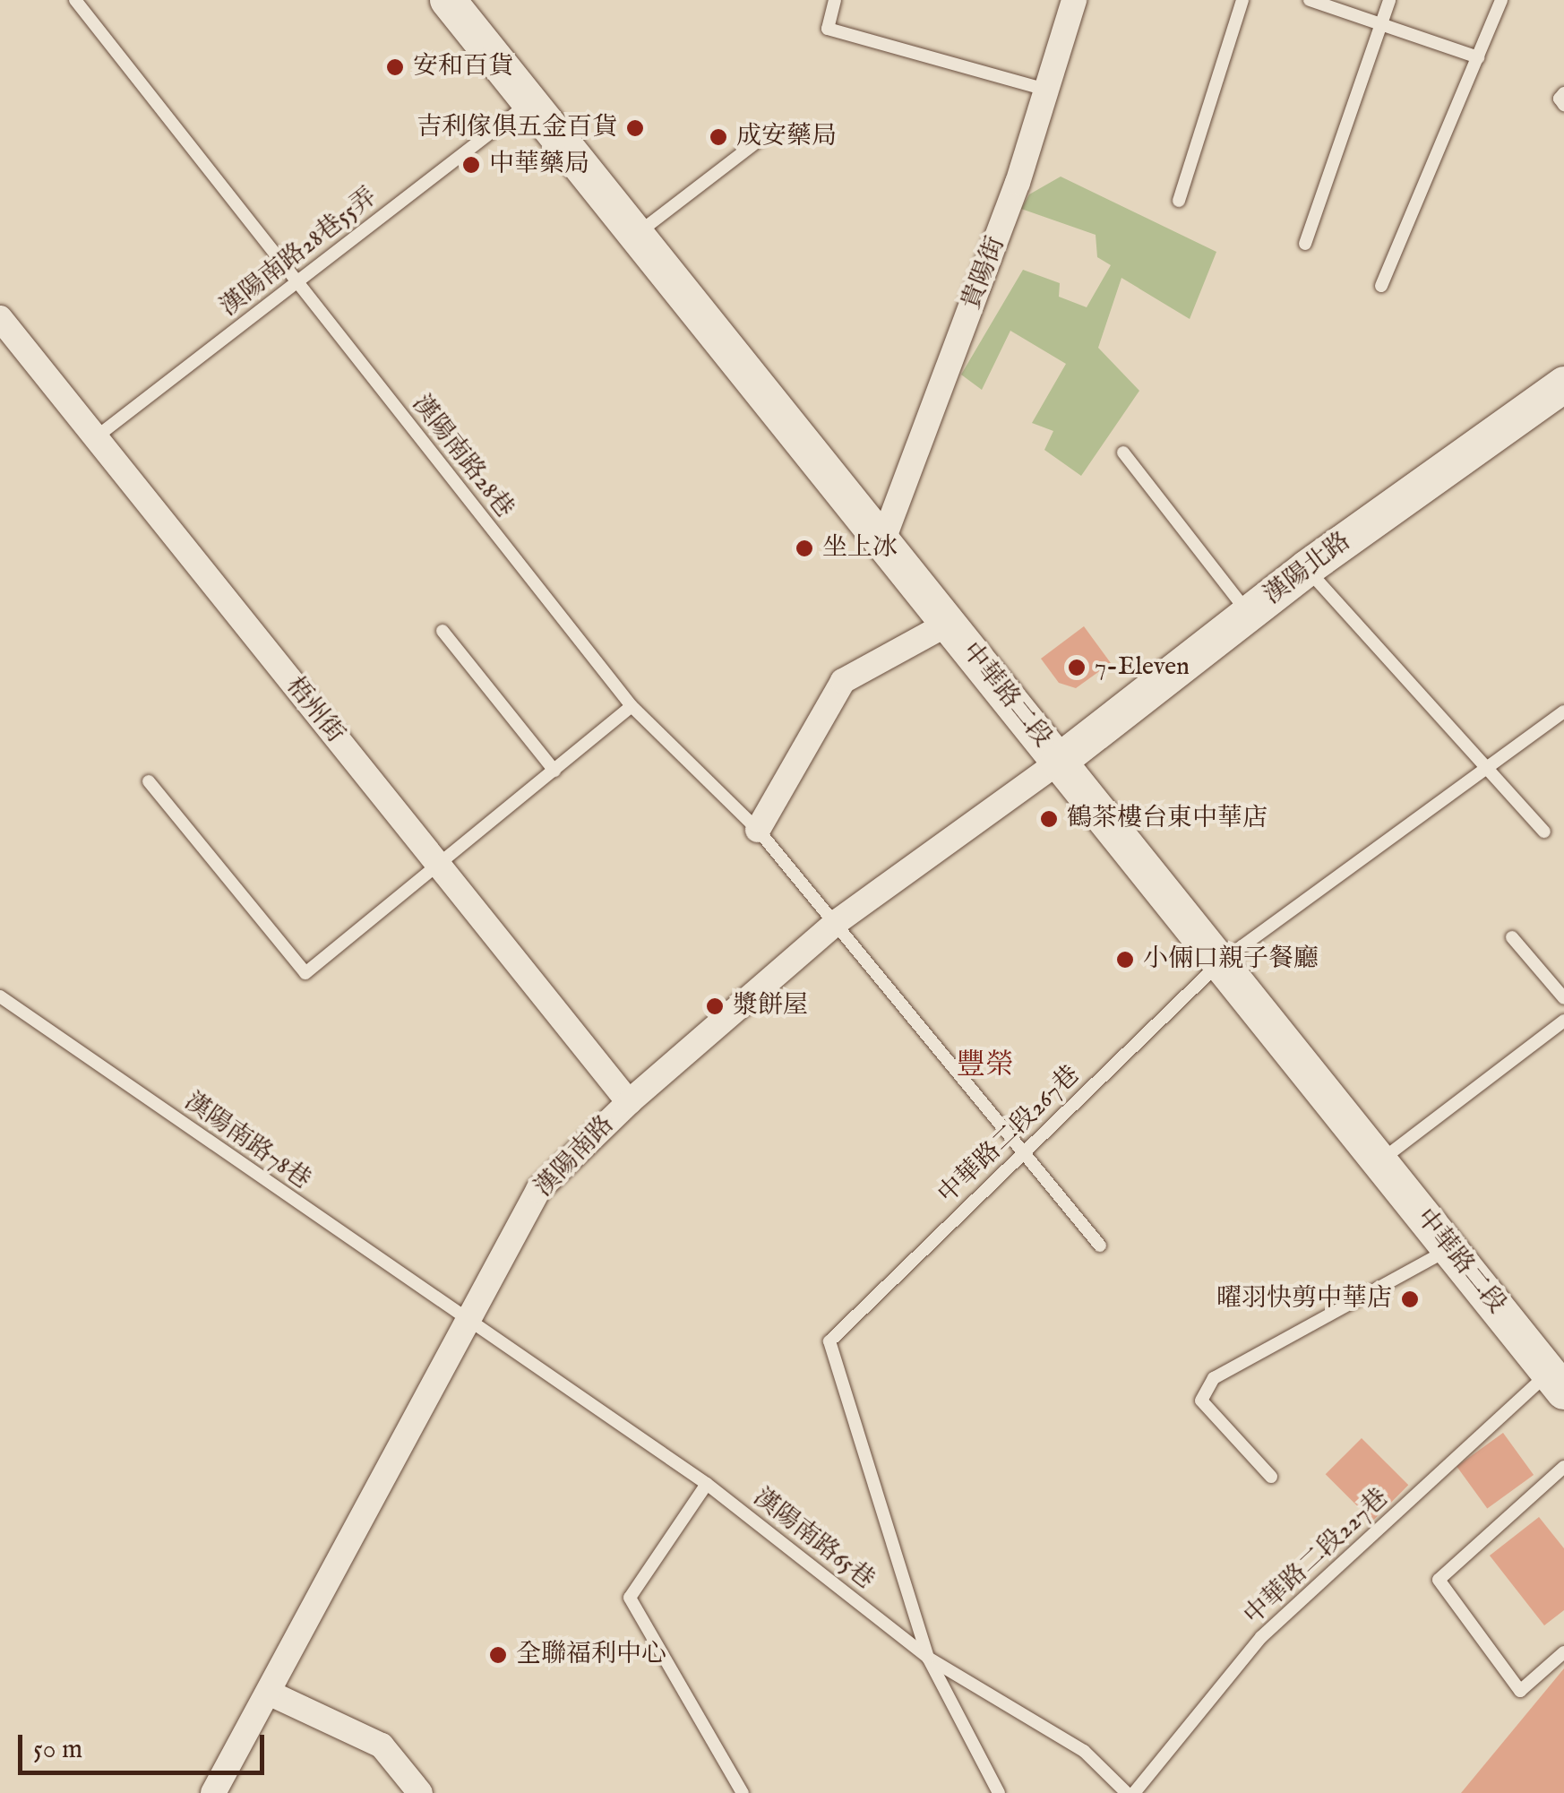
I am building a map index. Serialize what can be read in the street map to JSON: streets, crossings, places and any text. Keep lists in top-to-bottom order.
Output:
{
  "streets": {
    "street": [
      "貴陽街",
      "漢陽北路",
      "中華路二段",
      "梧州街",
      "漢陽南路"
    ],
    "lane": [
      "漢陽南路28巷55弄",
      "漢陽南路28巷",
      "中華路二段267巷",
      "漢陽南路78巷",
      "漢陽南路65巷",
      "中華路二段227巷"
    ]
  },
  "crossings": [
    ["漢陽南路28巷55弄", "漢陽南路28巷"],
    ["漢陽南路28巷55弄", "中華路二段"],
    ["漢陽南路28巷55弄", "梧州街"],
    ["貴陽街", "中華路二段"],
    ["漢陽南路28巷", "中華路二段267巷"],
    ["漢陽南路28巷", "漢陽南路"],
    ["漢陽北路", "中華路二段"],
    ["漢陽北路", "漢陽南路"],
    ["中華路二段", "中華路二段267巷"],
    ["中華路二段", "漢陽南路"],
    ["中華路二段", "中華路二段227巷"],
    ["梧州街", "漢陽南路"],
    ["中華路二段267巷", "漢陽南路65巷"],
    ["漢陽南路78巷", "漢陽南路"],
    ["漢陽南路78巷", "漢陽南路65巷"],
    ["漢陽南路", "漢陽南路65巷"]
  ],
  "districts": ["豐榮"],
  "places": [
    "安和百貨",
    "吉利傢俱五金百貨",
    "成安藥局",
    "中華藥局",
    "坐上冰",
    "7-Eleven",
    "鶴茶樓台東中華店",
    "小倆口親子餐廳",
    "漿餅屋",
    "曜羽快剪中華店",
    "全聯福利中心"
  ],
  "scale_bar": "50 m"
}
